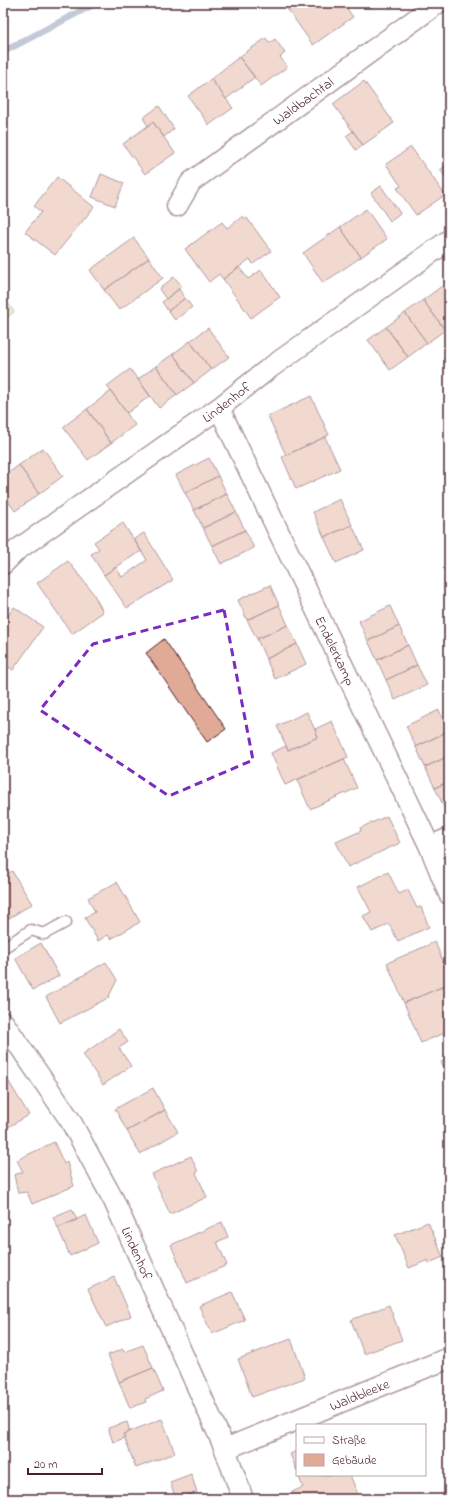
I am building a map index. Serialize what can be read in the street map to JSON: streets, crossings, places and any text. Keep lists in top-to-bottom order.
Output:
{
  "streets": {
    "street": [
      "Waldbachtal",
      "Lindenhof",
      "Endelerkamp",
      "Waldbleeke"
    ]
  },
  "crossings": [
    ["Lindenhof", "Endelerkamp"],
    ["Lindenhof", "Waldbleeke"]
  ],
  "legend": ["Straße", "Gebäude"],
  "scale_bar": "20 m"
}
